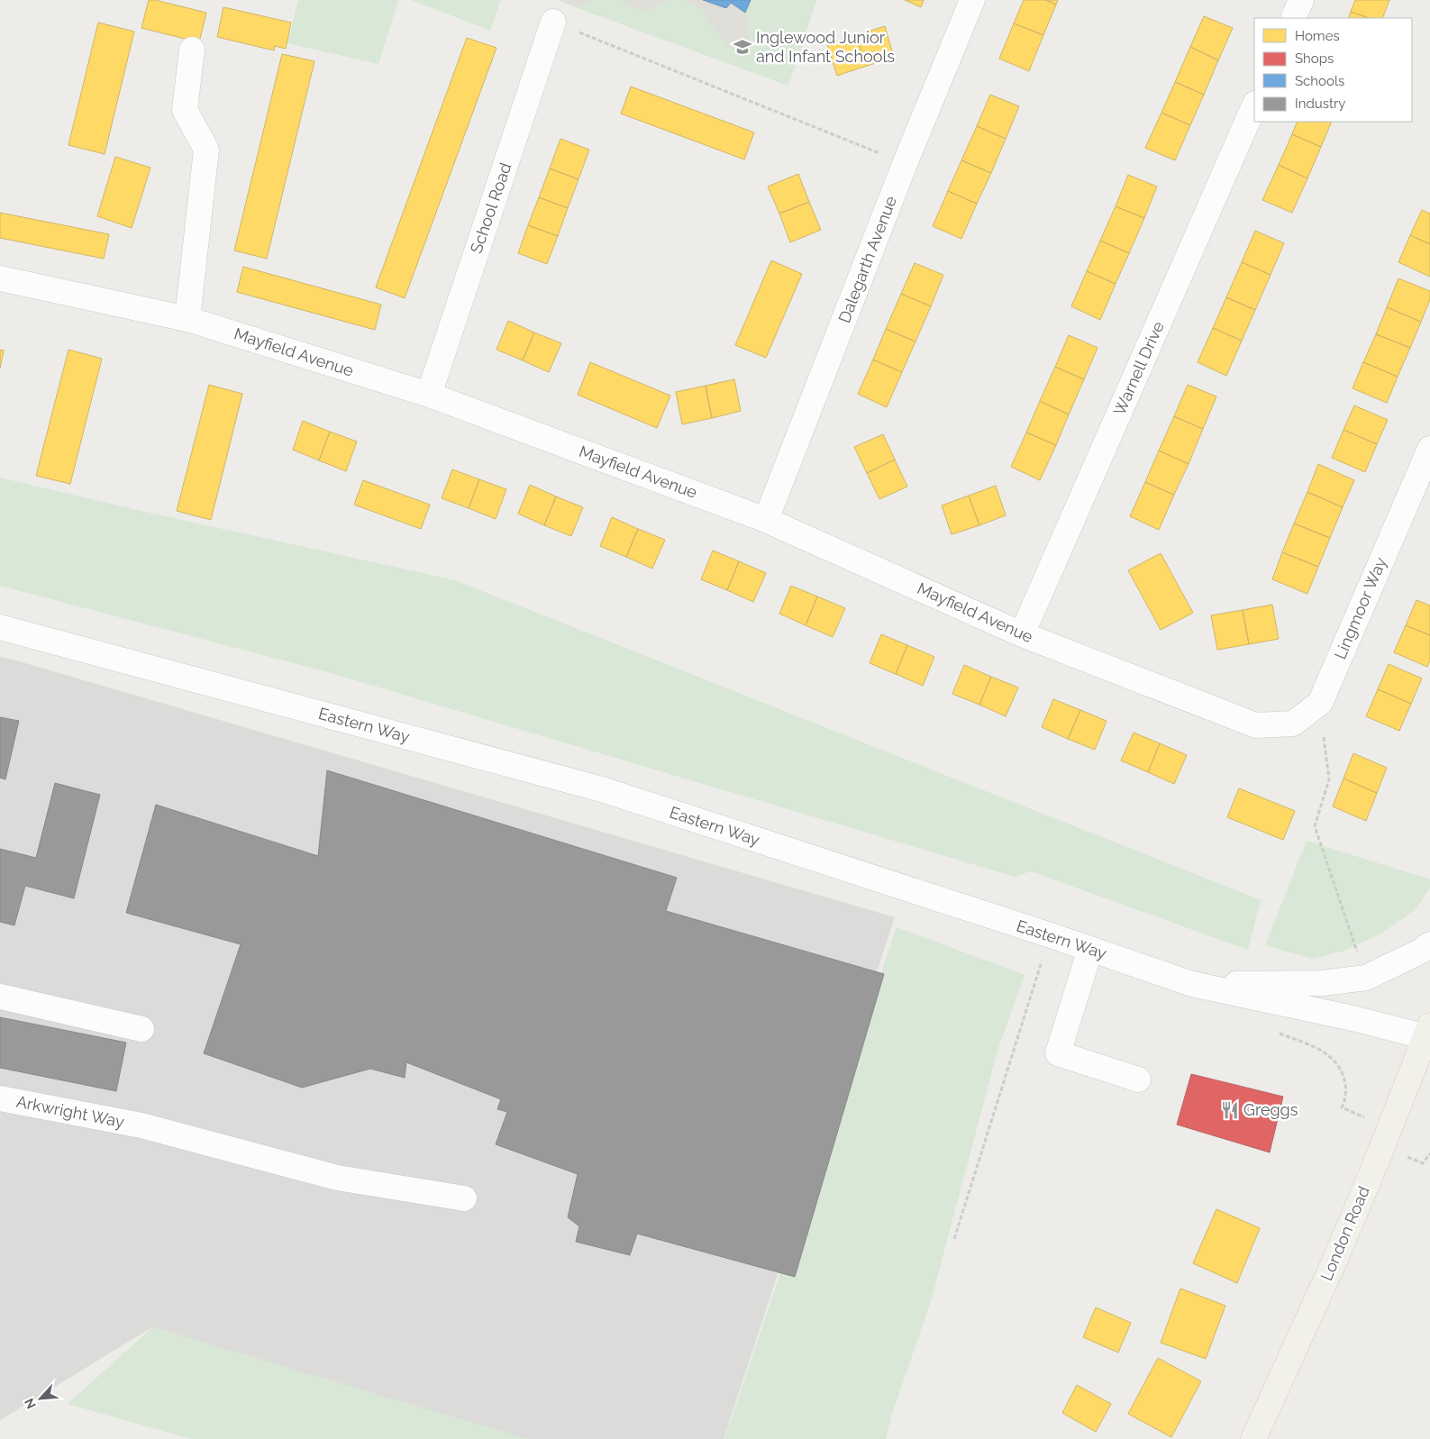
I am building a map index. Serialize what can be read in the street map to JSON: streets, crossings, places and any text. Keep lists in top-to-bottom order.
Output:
{
  "streets": {
    "main road": ["London Road"],
    "street": [
      "School Road",
      "Dalegarth Avenue",
      "Mayfield Avenue",
      "Warnell Drive",
      "Lingmoor Way",
      "Eastern Way",
      "Arkwright Way"
    ]
  },
  "crossings": [
    ["School Road", "Mayfield Avenue"],
    ["Dalegarth Avenue", "Mayfield Avenue"],
    ["Mayfield Avenue", "Warnell Drive"],
    ["Mayfield Avenue", "Lingmoor Way"],
    ["Eastern Way", "London Road"]
  ],
  "places": {
    "school or university": ["Inglewood Junior and Infant Schools"],
    "restaurant": ["Greggs"]
  },
  "legend": [
    "Homes",
    "Shops",
    "Schools",
    "Industry"
  ],
  "north": "bottom left"
}
